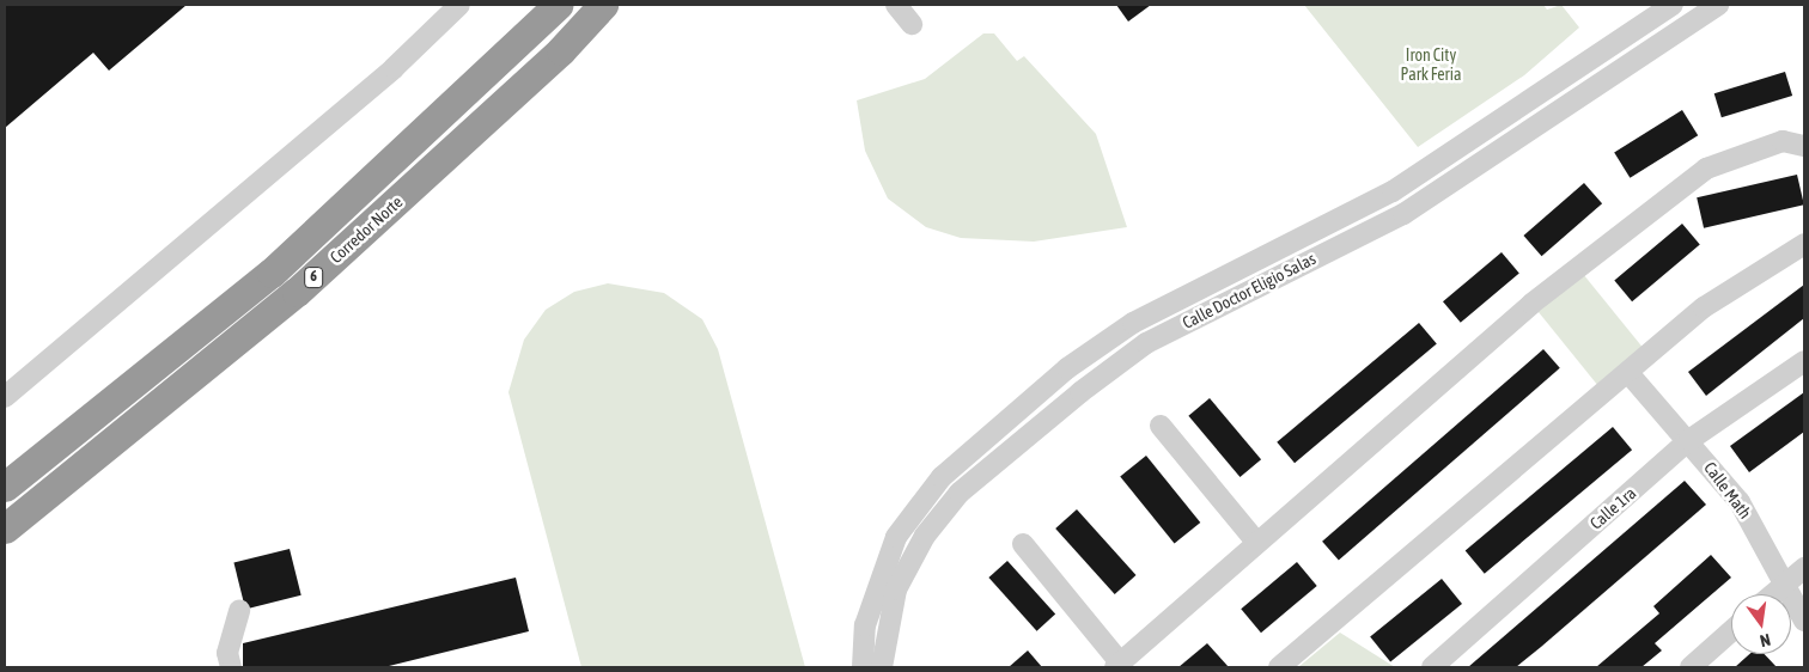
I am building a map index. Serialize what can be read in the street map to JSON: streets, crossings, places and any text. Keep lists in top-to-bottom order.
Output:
{
  "streets": {
    "highway": ["Corredor Norte", "6"],
    "street": ["Calle Doctor Eligio Salas", "Calle Math", "Calle 1ra"]
  },
  "crossings": [
    ["Calle Math", "Calle 1ra"]
  ],
  "parks": ["Iron City Park Feria"],
  "north": "bottom"
}
